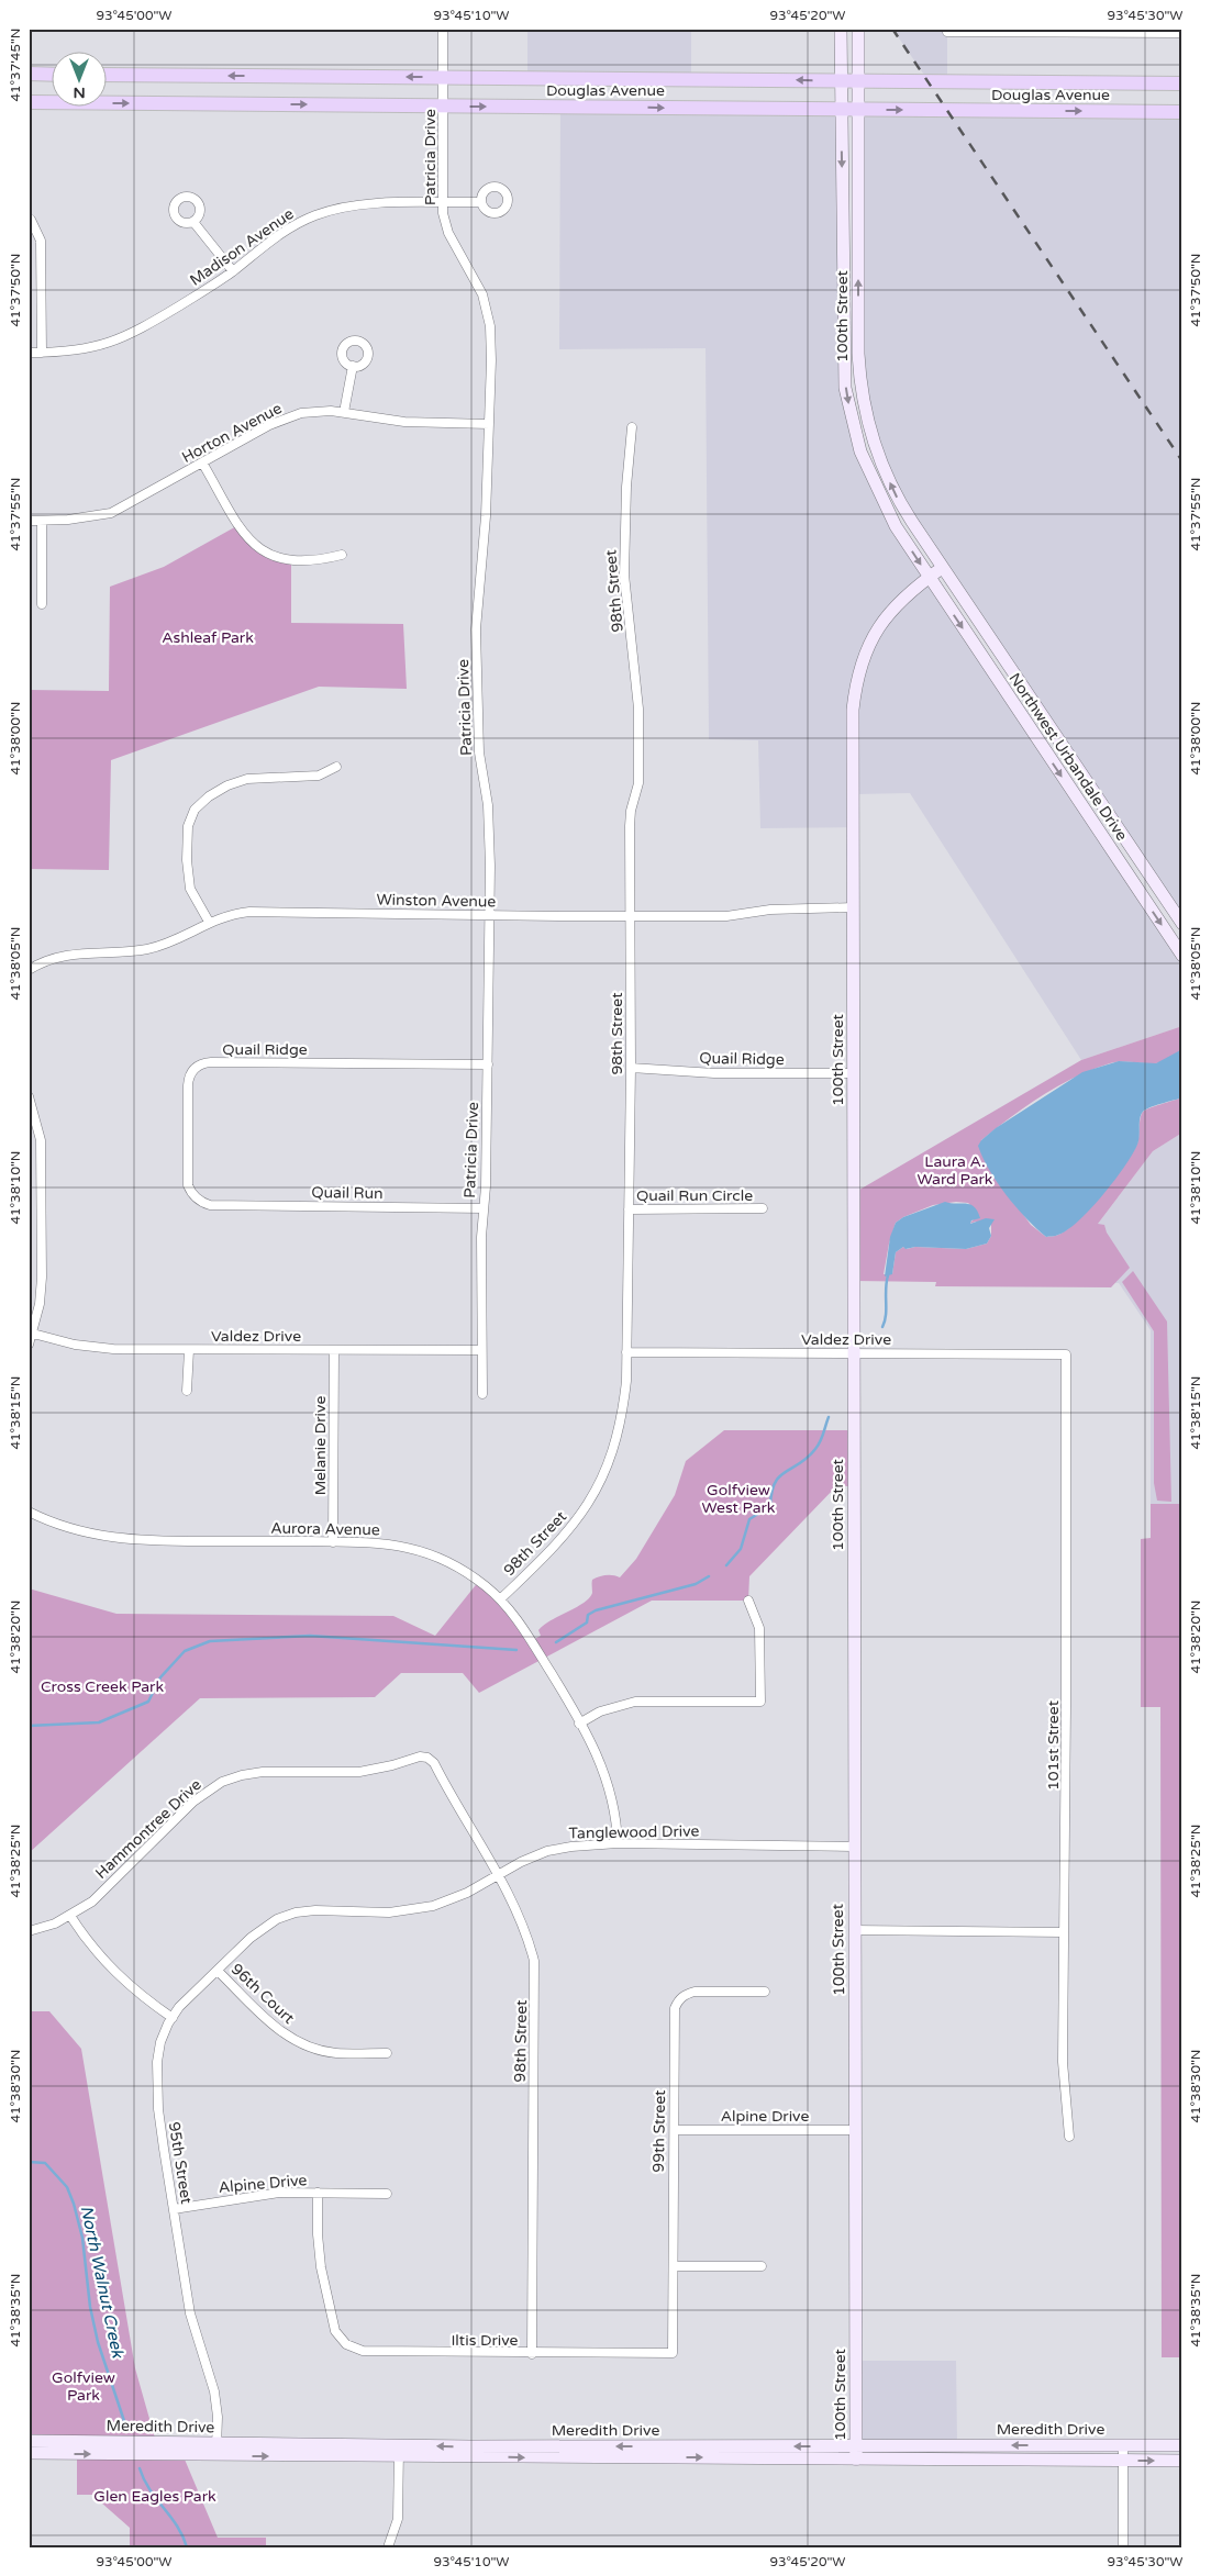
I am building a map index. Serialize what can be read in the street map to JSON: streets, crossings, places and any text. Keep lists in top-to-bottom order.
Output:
{
  "streets": {
    "main road": [
      "Douglas Avenue",
      "100th Street",
      "Northwest Urbandale Drive",
      "Meredith Drive"
    ],
    "street": [
      "Patricia Drive",
      "Madison Avenue",
      "Horton Avenue",
      "98th Street",
      "Winston Avenue",
      "Quail Ridge",
      "Quail Run",
      "Quail Run Circle",
      "Valdez Drive",
      "Melanie Drive",
      "Aurora Avenue",
      "101st Street",
      "Hammontree Drive",
      "Tanglewood Drive",
      "96th Court",
      "Alpine Drive",
      "99th Street",
      "95th Street",
      "Iltis Drive"
    ]
  },
  "crossings": [
    ["Douglas Avenue", "Patricia Drive"],
    ["Douglas Avenue", "100th Street"],
    ["Patricia Drive", "Madison Avenue"],
    ["Patricia Drive", "Horton Avenue"],
    ["Patricia Drive", "Winston Avenue"],
    ["Patricia Drive", "Quail Ridge"],
    ["Patricia Drive", "Quail Run"],
    ["Patricia Drive", "Valdez Drive"],
    ["100th Street", "Northwest Urbandale Drive"],
    ["100th Street", "Winston Avenue"],
    ["100th Street", "Quail Ridge"],
    ["100th Street", "Valdez Drive"],
    ["100th Street", "Tanglewood Drive"],
    ["100th Street", "Alpine Drive"],
    ["100th Street", "Meredith Drive"],
    ["98th Street", "Winston Avenue"],
    ["98th Street", "Quail Ridge"],
    ["98th Street", "Quail Run Circle"],
    ["98th Street", "Valdez Drive"],
    ["98th Street", "Aurora Avenue"],
    ["98th Street", "Hammontree Drive"],
    ["98th Street", "Tanglewood Drive"],
    ["98th Street", "Iltis Drive"],
    ["Quail Ridge", "Quail Run"],
    ["Valdez Drive", "Melanie Drive"],
    ["Valdez Drive", "101st Street"],
    ["Melanie Drive", "Aurora Avenue"],
    ["Aurora Avenue", "Tanglewood Drive"],
    ["Tanglewood Drive", "96th Court"],
    ["Tanglewood Drive", "95th Street"],
    ["Alpine Drive", "99th Street"],
    ["Alpine Drive", "95th Street"],
    ["Alpine Drive", "Iltis Drive"],
    ["99th Street", "Iltis Drive"],
    ["95th Street", "Meredith Drive"]
  ],
  "water": ["North Walnut Creek"],
  "parks": [
    "Ashleaf Park",
    "Laura A. Ward Park",
    "Golfview West Park",
    "Cross Creek Park",
    "Golfview Park",
    "Glen Eagles Park"
  ],
  "north": "bottom",
  "coordinates": [
    "93°45'00\"W",
    "93°45'10\"W",
    "93°45'20\"W",
    "93°45'30\"W",
    "41°37'45\"N",
    "41°37'50\"N",
    "41°37'55\"N",
    "41°38'00\"N",
    "41°38'05\"N",
    "41°38'10\"N",
    "41°38'15\"N",
    "41°38'20\"N",
    "41°38'25\"N",
    "41°38'30\"N",
    "41°38'35\"N"
  ]
}
